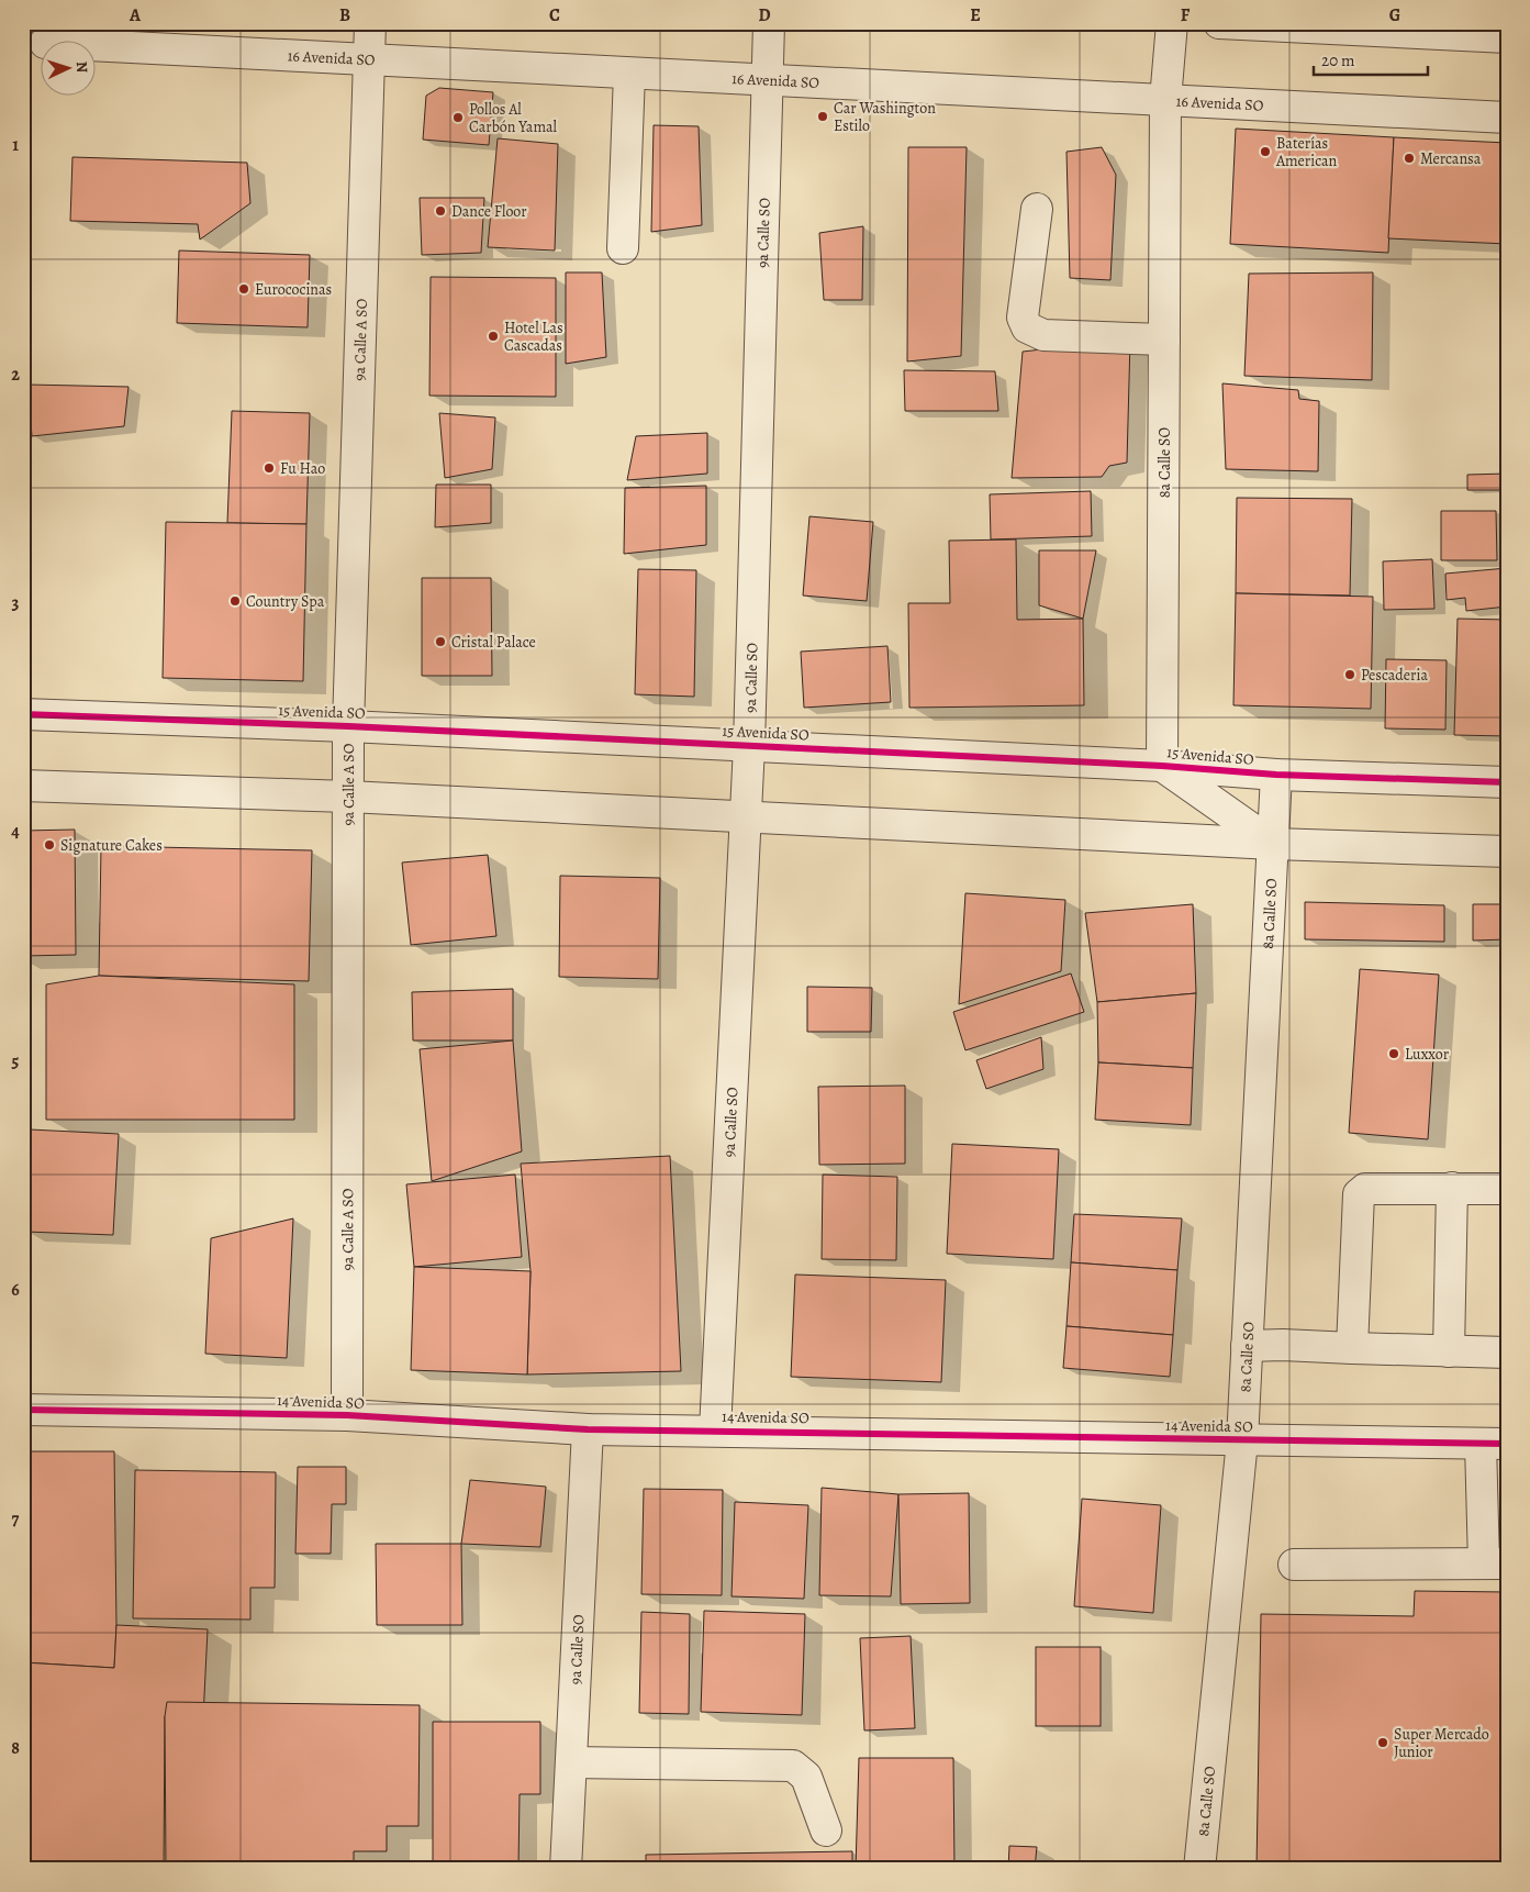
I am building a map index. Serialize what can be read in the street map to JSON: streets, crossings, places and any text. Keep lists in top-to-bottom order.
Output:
{
  "streets": {
    "street": [
      "16 Avenida SO",
      "9a Calle SO",
      "9a Calle A SO",
      "8a Calle SO",
      "15 Avenida SO",
      "14 Avenida SO"
    ]
  },
  "crossings": [
    ["16 Avenida SO", "9a Calle SO"],
    ["16 Avenida SO", "9a Calle A SO"],
    ["16 Avenida SO", "8a Calle SO"],
    ["9a Calle SO", "15 Avenida SO"],
    ["9a Calle SO", "14 Avenida SO"],
    ["9a Calle A SO", "15 Avenida SO"],
    ["9a Calle A SO", "14 Avenida SO"],
    ["8a Calle SO", "15 Avenida SO"],
    ["8a Calle SO", "14 Avenida SO"]
  ],
  "places": [
    "Car Washington Estilo",
    "Pollos Al Carbón Yamal",
    "Baterías American",
    "Mercansa",
    "Dance Floor",
    "Eurococinas",
    "Hotel Las Cascadas",
    "Fu Hao",
    "Country Spa",
    "Cristal Palace",
    "Pescaderia",
    "Signature Cakes",
    "Luxxor",
    "Super Mercado Junior"
  ],
  "scale_bar": "20 m",
  "north": "right",
  "grid": {
    "columns": [
      "A",
      "B",
      "C",
      "D",
      "E",
      "F",
      "G"
    ],
    "rows": [
      "1",
      "2",
      "3",
      "4",
      "5",
      "6",
      "7",
      "8"
    ]
  }
}
